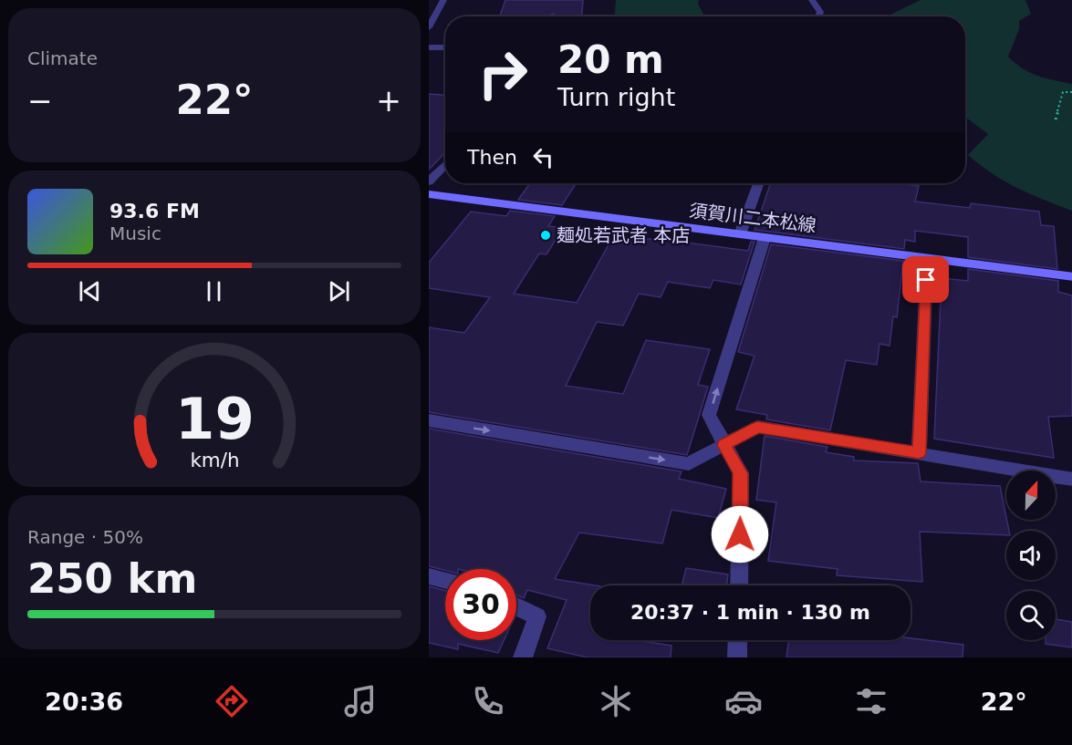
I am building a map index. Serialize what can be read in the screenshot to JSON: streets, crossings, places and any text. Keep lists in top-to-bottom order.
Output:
{
  "streets": {
    "main road": ["須賀川二本松線"]
  },
  "places": ["麺処若武者 本店"],
  "north": "top",
  "page": {
    "tile": [
      "Climate",
      ["Range · 50%", "250 km"]
    ],
    "turn": ["20 m", "Turn right"],
    "heat": ["−", "22°", "+"],
    "then": "Then",
    "song": ["93.6 FM", "Music"],
    "limit": "30",
    "trip": "20:37 · 1 min · 130 m",
    "tabs": ["20:36", "22°"],
    "gauge": ["19", "km/h"]
  }
}
